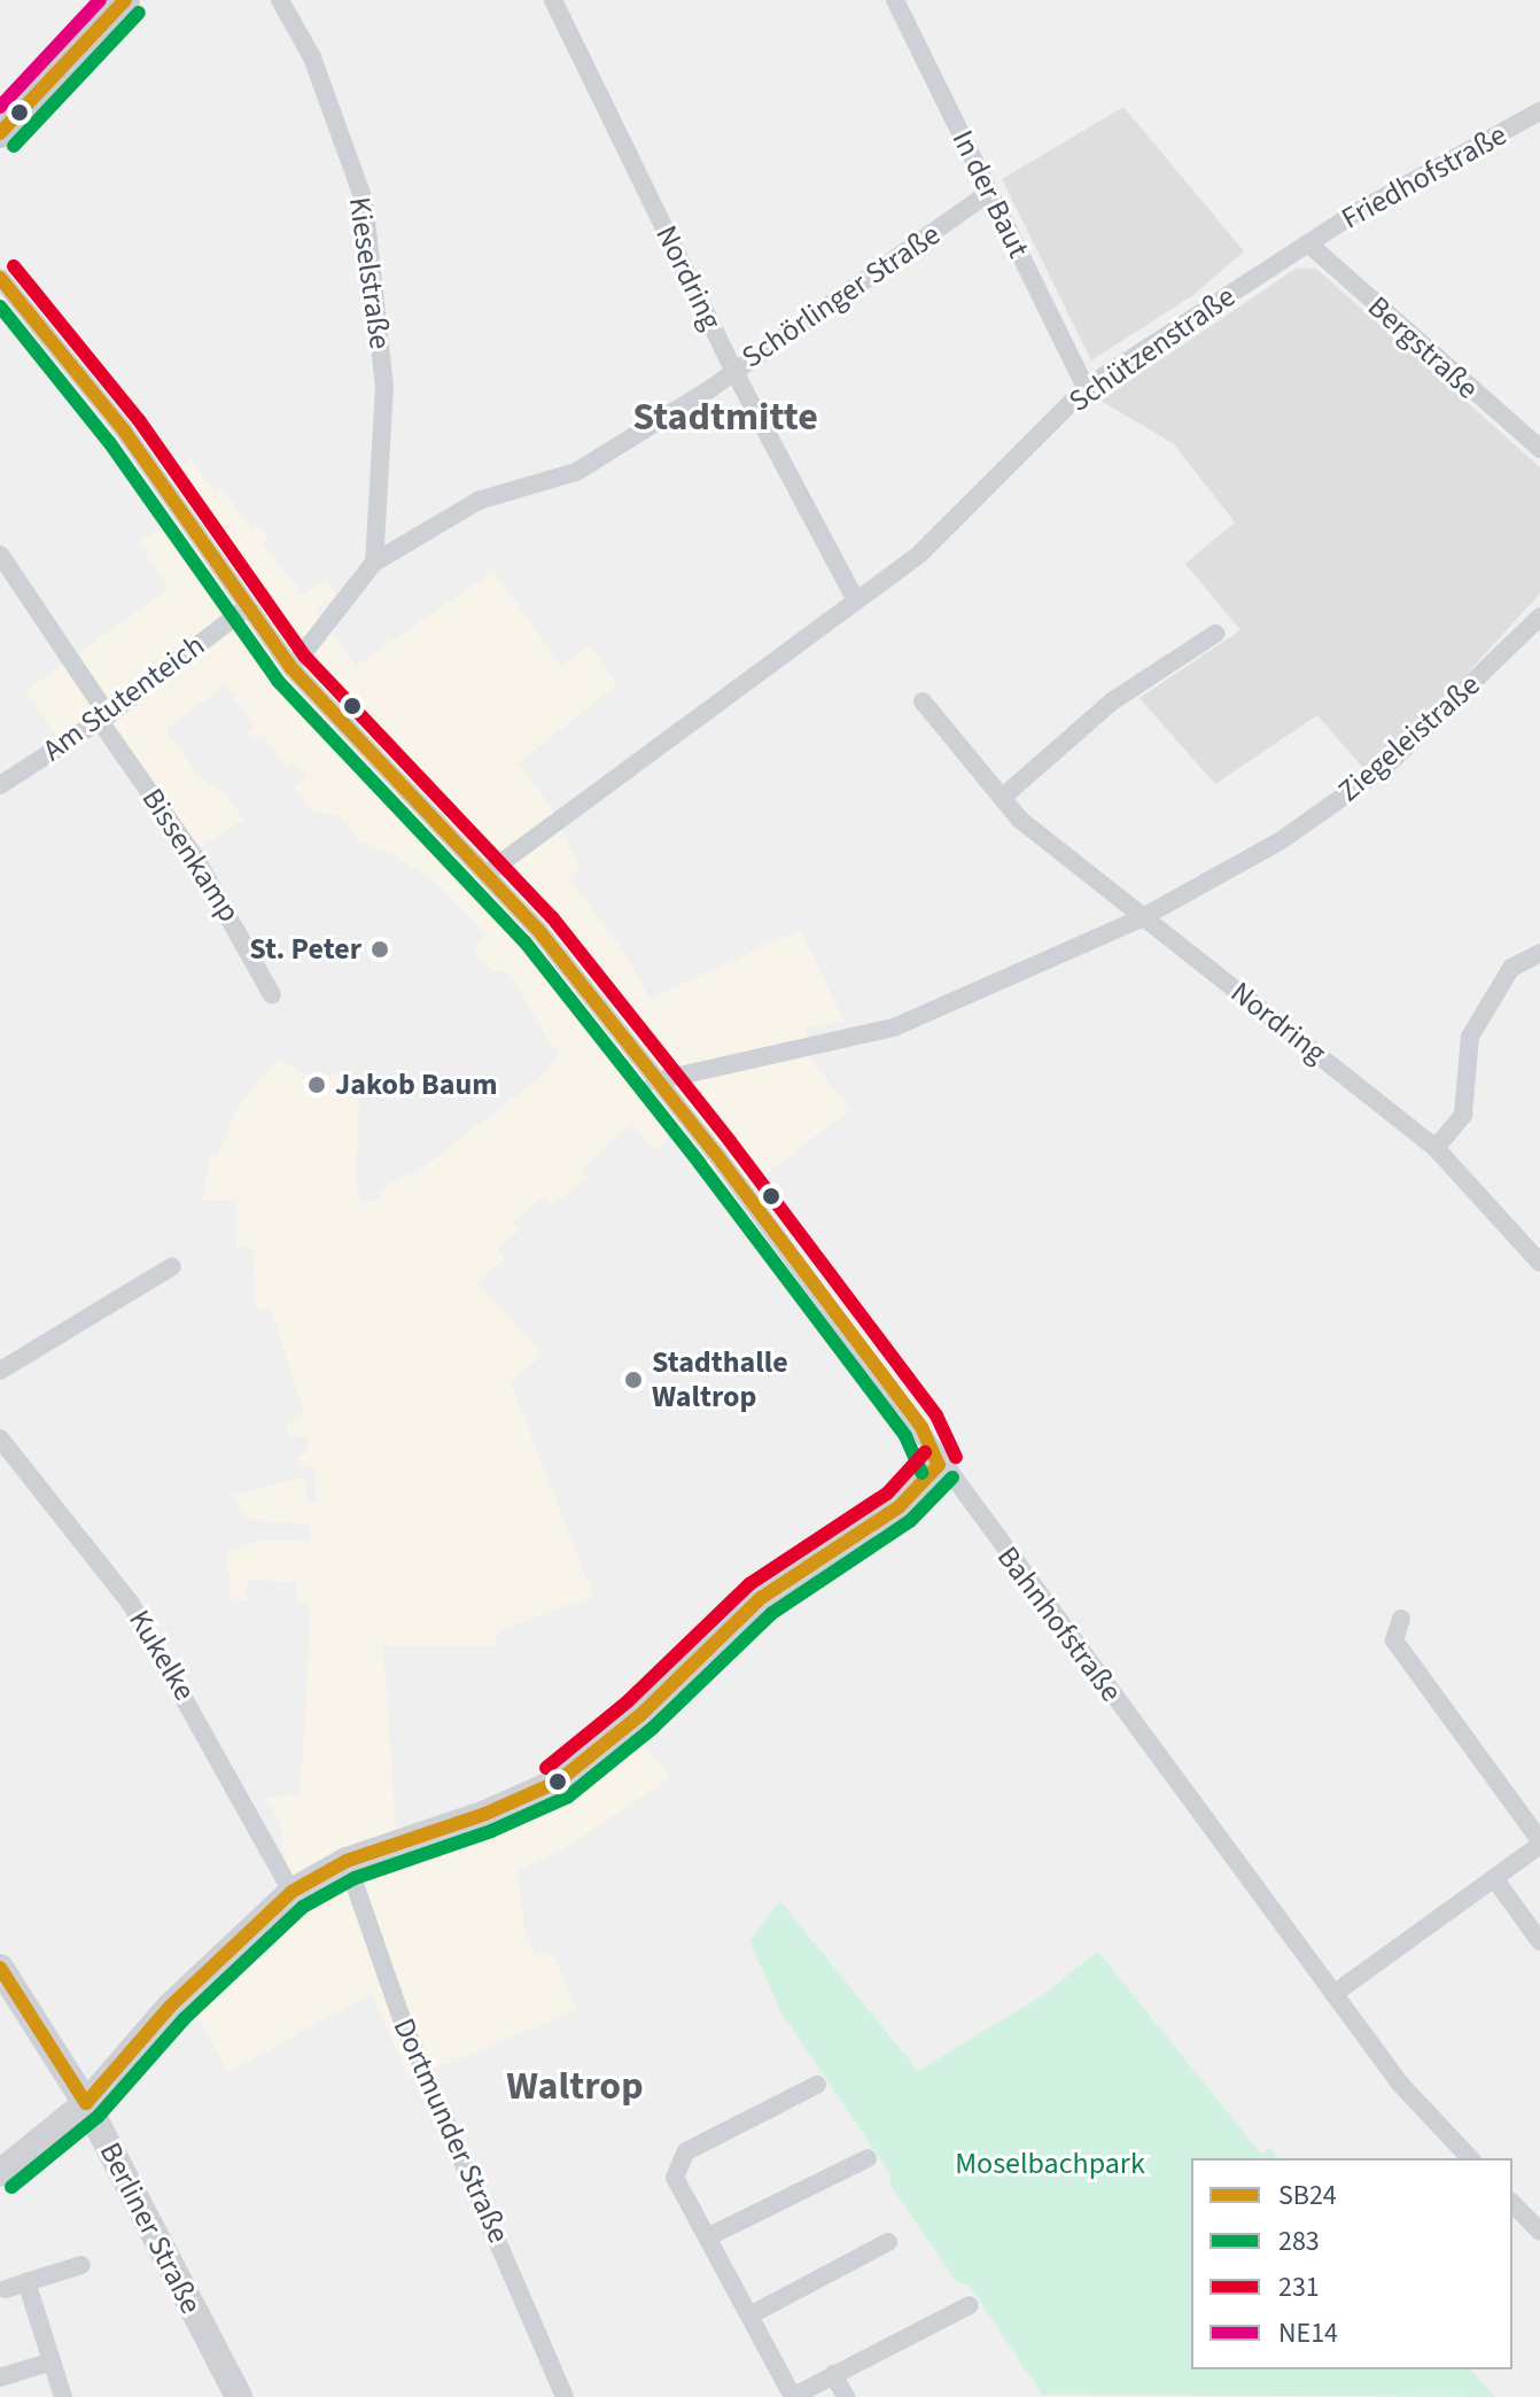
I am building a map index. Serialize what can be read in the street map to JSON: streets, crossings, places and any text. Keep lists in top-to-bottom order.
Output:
{
  "streets": {
    "street": [
      "Friedhofstraße",
      "In der Baut",
      "Kieselstraße",
      "Nordring",
      "Schörlinger Straße",
      "Bergstraße",
      "Schützenstraße",
      "Am Stutenteich",
      "Ziegeleistraße",
      "Bissenkamp",
      "Bahnhofstraße",
      "Kukelke",
      "Dortmunder Straße",
      "Berliner Straße"
    ]
  },
  "crossings": [
    ["Friedhofstraße", "Bergstraße"],
    ["Friedhofstraße", "Schützenstraße"],
    ["In der Baut", "Schörlinger Straße"],
    ["In der Baut", "Schützenstraße"],
    ["Kieselstraße", "Schörlinger Straße"],
    ["Nordring", "Schörlinger Straße"],
    ["Nordring", "Schützenstraße"],
    ["Nordring", "Ziegeleistraße"],
    ["Schörlinger Straße", "Bahnhofstraße"],
    ["Bergstraße", "Schützenstraße"],
    ["Schützenstraße", "Bahnhofstraße"],
    ["Am Stutenteich", "Bissenkamp"],
    ["Am Stutenteich", "Bahnhofstraße"],
    ["Ziegeleistraße", "Bahnhofstraße"]
  ],
  "districts": ["Stadtmitte", "Waltrop"],
  "parks": ["Moselbachpark"],
  "places": ["St. Peter", "Jakob Baum", "Stadthalle Waltrop"],
  "lines": [
    "transit line SB24",
    "transit line NE14",
    "transit line 283",
    "transit line 231"
  ],
  "legend": [
    "SB24",
    "283",
    "231",
    "NE14"
  ]
}
